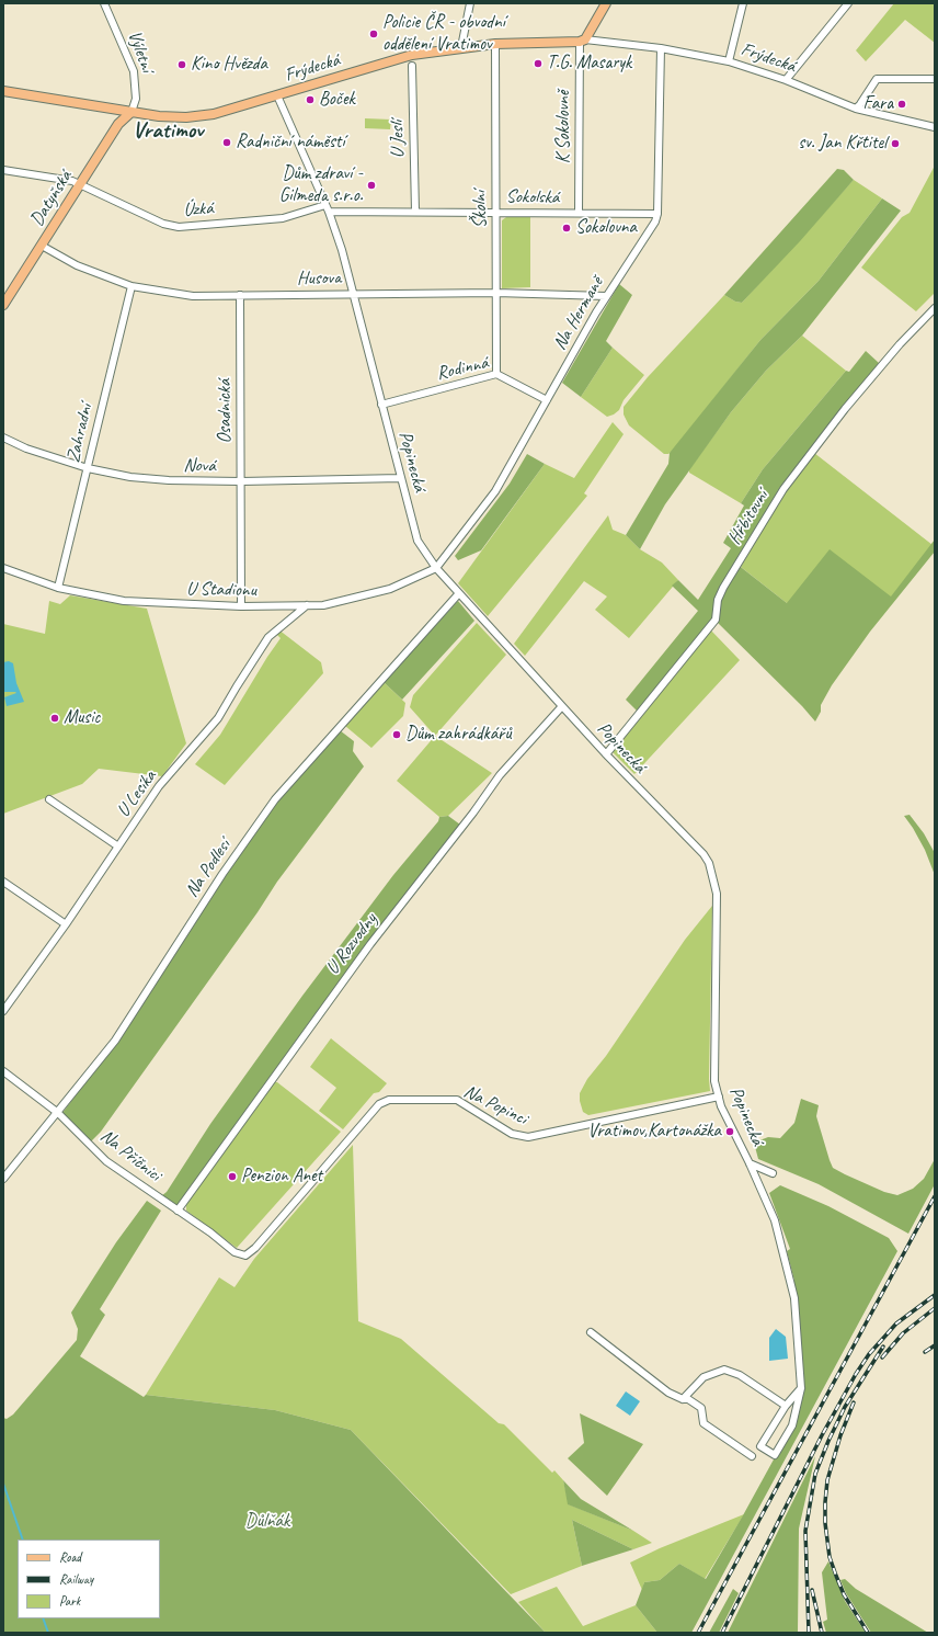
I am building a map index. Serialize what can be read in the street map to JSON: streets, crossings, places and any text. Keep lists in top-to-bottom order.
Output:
{
  "streets": {
    "main road": ["Frýdecká", "Datyňská"],
    "street": [
      "Výletní",
      "K Sokolovně",
      "U Jeslí",
      "Sokolská",
      "Úzká",
      "Školní",
      "Husova",
      "Na Hermaně",
      "Rodinná",
      "Osadnická",
      "Zahradní",
      "Popinecká",
      "Nová",
      "Hřbitovní",
      "U Stadionu",
      "U Lesíka",
      "Na Podlesí",
      "U Rozvodny",
      "Na Popinci",
      "Na Příčnici"
    ]
  },
  "crossings": [
    ["Výletní", "Frýdecká"],
    ["Výletní", "Datyňská"],
    ["Frýdecká", "K Sokolovně"],
    ["Frýdecká", "Datyňská"],
    ["Frýdecká", "Školní"],
    ["Frýdecká", "Na Hermaně"],
    ["Frýdecká", "Popinecká"],
    ["K Sokolovně", "Sokolská"],
    ["U Jeslí", "Sokolská"],
    ["Sokolská", "Úzká"],
    ["Sokolská", "Školní"],
    ["Sokolská", "Na Hermaně"],
    ["Sokolská", "Popinecká"],
    ["Datyňská", "Úzká"],
    ["Datyňská", "Husova"],
    ["Úzká", "Popinecká"],
    ["Školní", "Husova"],
    ["Školní", "Rodinná"],
    ["Husova", "Na Hermaně"],
    ["Husova", "Osadnická"],
    ["Husova", "Zahradní"],
    ["Husova", "Popinecká"],
    ["Na Hermaně", "Rodinná"],
    ["Na Hermaně", "Popinecká"],
    ["Na Hermaně", "U Stadionu"],
    ["Rodinná", "Popinecká"],
    ["Osadnická", "Nová"],
    ["Osadnická", "U Stadionu"],
    ["Zahradní", "Nová"],
    ["Zahradní", "U Stadionu"],
    ["Popinecká", "Nová"],
    ["Popinecká", "Hřbitovní"],
    ["Popinecká", "U Stadionu"],
    ["Popinecká", "Na Podlesí"],
    ["Popinecká", "U Rozvodny"],
    ["Popinecká", "Na Popinci"],
    ["U Stadionu", "U Lesíka"],
    ["Na Podlesí", "Na Příčnici"],
    ["U Rozvodny", "Na Příčnici"],
    ["Na Popinci", "Na Příčnici"]
  ],
  "districts": ["Vratimov"],
  "parks": ["Důlňák"],
  "places": [
    "Policie ČR - obvodní oddělení Vratimov",
    "T.G. Masaryk",
    "Kino Hvězda",
    "Boček",
    "Fara",
    "Radniční náměstí",
    "sv. Jan Křtitel",
    "Dům zdraví - Gilmeda s.r.o.",
    "Sokolovna",
    "Music",
    "Dům zahrádkářů",
    "Vratimov,Kartonážka",
    "Penzion Anet"
  ],
  "legend": ["Road", "Railway", "Park"]
}
